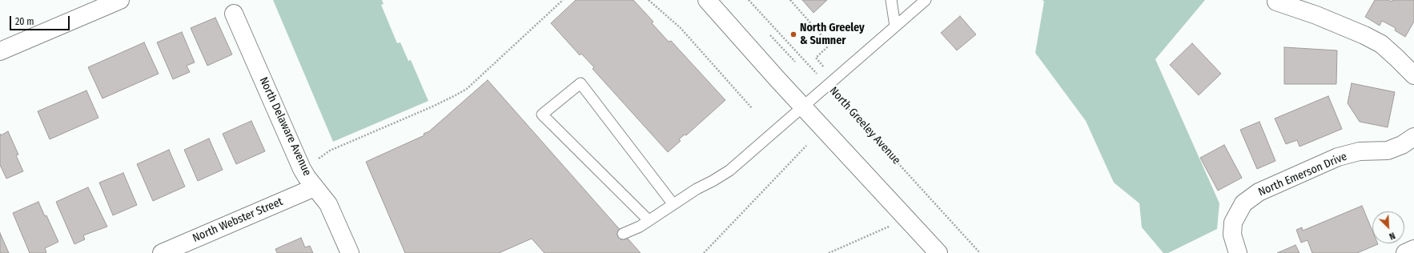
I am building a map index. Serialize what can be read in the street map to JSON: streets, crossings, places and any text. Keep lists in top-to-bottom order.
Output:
{
  "streets": {
    "street": ["North Delaware Avenue", "North Emerson Drive", "North Webster Street"],
    "path": ["North Greeley Avenue"]
  },
  "crossings": [
    ["North Delaware Avenue", "North Webster Street"]
  ],
  "places": ["North Greeley & Sumner"],
  "scale_bar": "20 m",
  "north": "bottom right"
}
